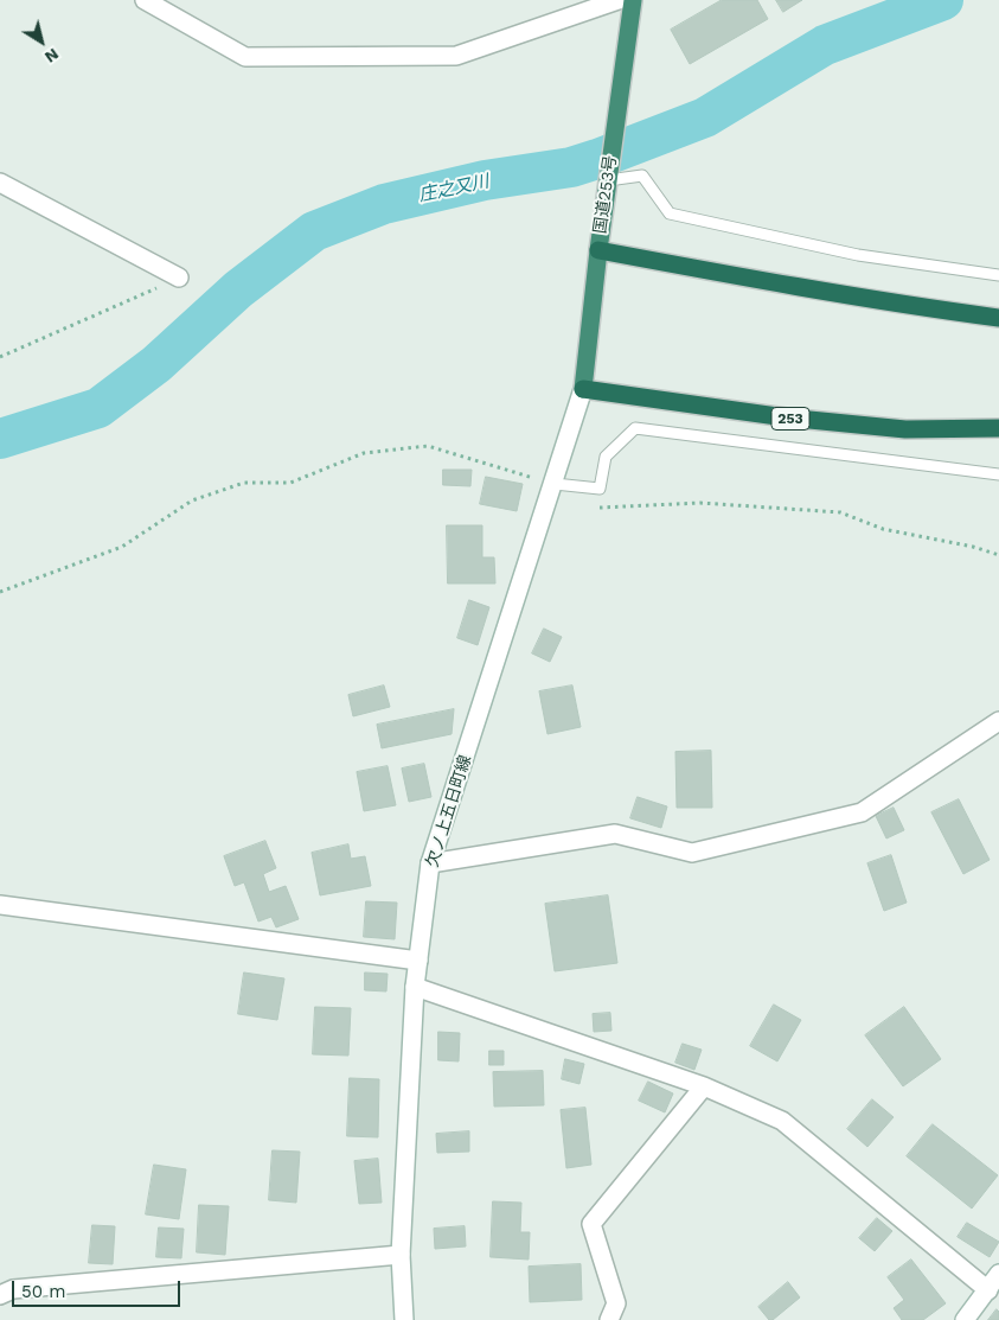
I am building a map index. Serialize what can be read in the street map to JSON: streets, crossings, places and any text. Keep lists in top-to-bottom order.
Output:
{
  "streets": {
    "highway": ["国道253号", "253"],
    "street": ["欠ノ上五日町線"]
  },
  "crossings": [
    ["国道253号", "253"],
    ["国道253号", "欠ノ上五日町線"],
    ["253", "欠ノ上五日町線"]
  ],
  "water": ["庄之又川"],
  "scale_bar": "50 m",
  "north": "bottom right"
}
